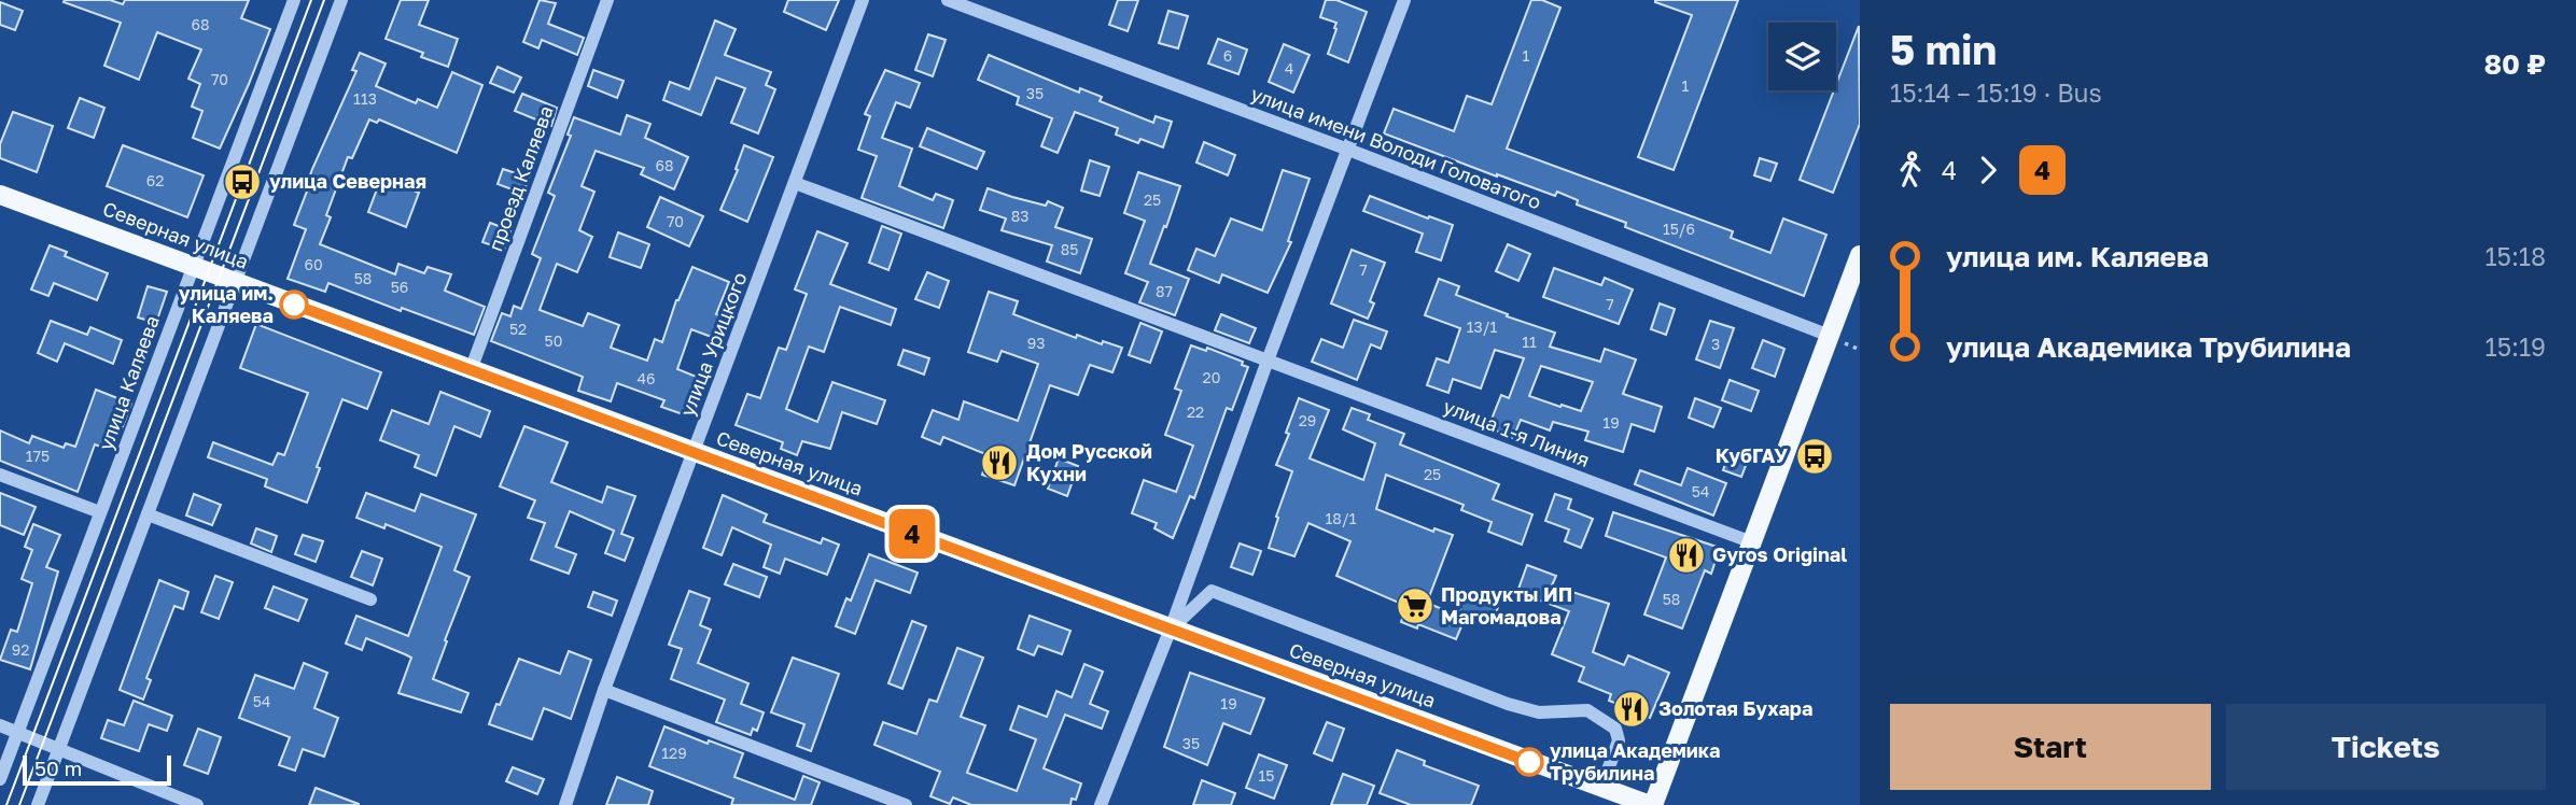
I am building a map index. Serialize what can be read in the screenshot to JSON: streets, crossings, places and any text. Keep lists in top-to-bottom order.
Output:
{
  "streets": {
    "main road": ["Северная улица"],
    "street": [
      "улица имени Володи Головатого",
      "проезд Каляева",
      "улица Урицкого",
      "улица Каляева",
      "улица 1-я Линия"
    ]
  },
  "crossings": [
    ["проезд Каляева", "Северная улица"],
    ["Северная улица", "улица Урицкого"],
    ["Северная улица", "улица Каляева"]
  ],
  "places": {
    "bus stop": ["улица Северная", "КубГАУ"],
    "other": ["улица им. Каляева", "улица Академика Трубилина"],
    "restaurant": ["Дом Русской Кухни", "Gyros Original", "Золотая Бухара"],
    "supermarket": ["Продукты ИП Магомадова"]
  },
  "lines": ["bus line 4"],
  "house_numbers": [
    "68",
    "6",
    "1",
    "4",
    "70",
    "1",
    "35",
    "113",
    "68",
    "62",
    "25",
    "83",
    "70",
    "15/6",
    "85",
    "60",
    "7",
    "58",
    "56",
    "87",
    "7",
    "13/1",
    "52",
    "50",
    "11",
    "93",
    "3",
    "20",
    "46",
    "22",
    "29",
    "19",
    "175",
    "25",
    "54",
    "18/1",
    "58",
    "92",
    "54",
    "19",
    "35",
    "129",
    "15"
  ],
  "scale_bar": "50 m",
  "page": {
    "on_map": "4",
    "heading": ["5 min", "15:14 – 15:19 · Bus", "80 ₽"],
    "legs": ["4", "4"],
    "list": [
      {
        "name": "улица им. Каляева",
        "value": "15:18"
      },
      {
        "name": "улица Академика Трубилина",
        "value": "15:19"
      }
    ],
    "buttons": ["Start", "Tickets"],
    "scale": "50 m"
  }
}
